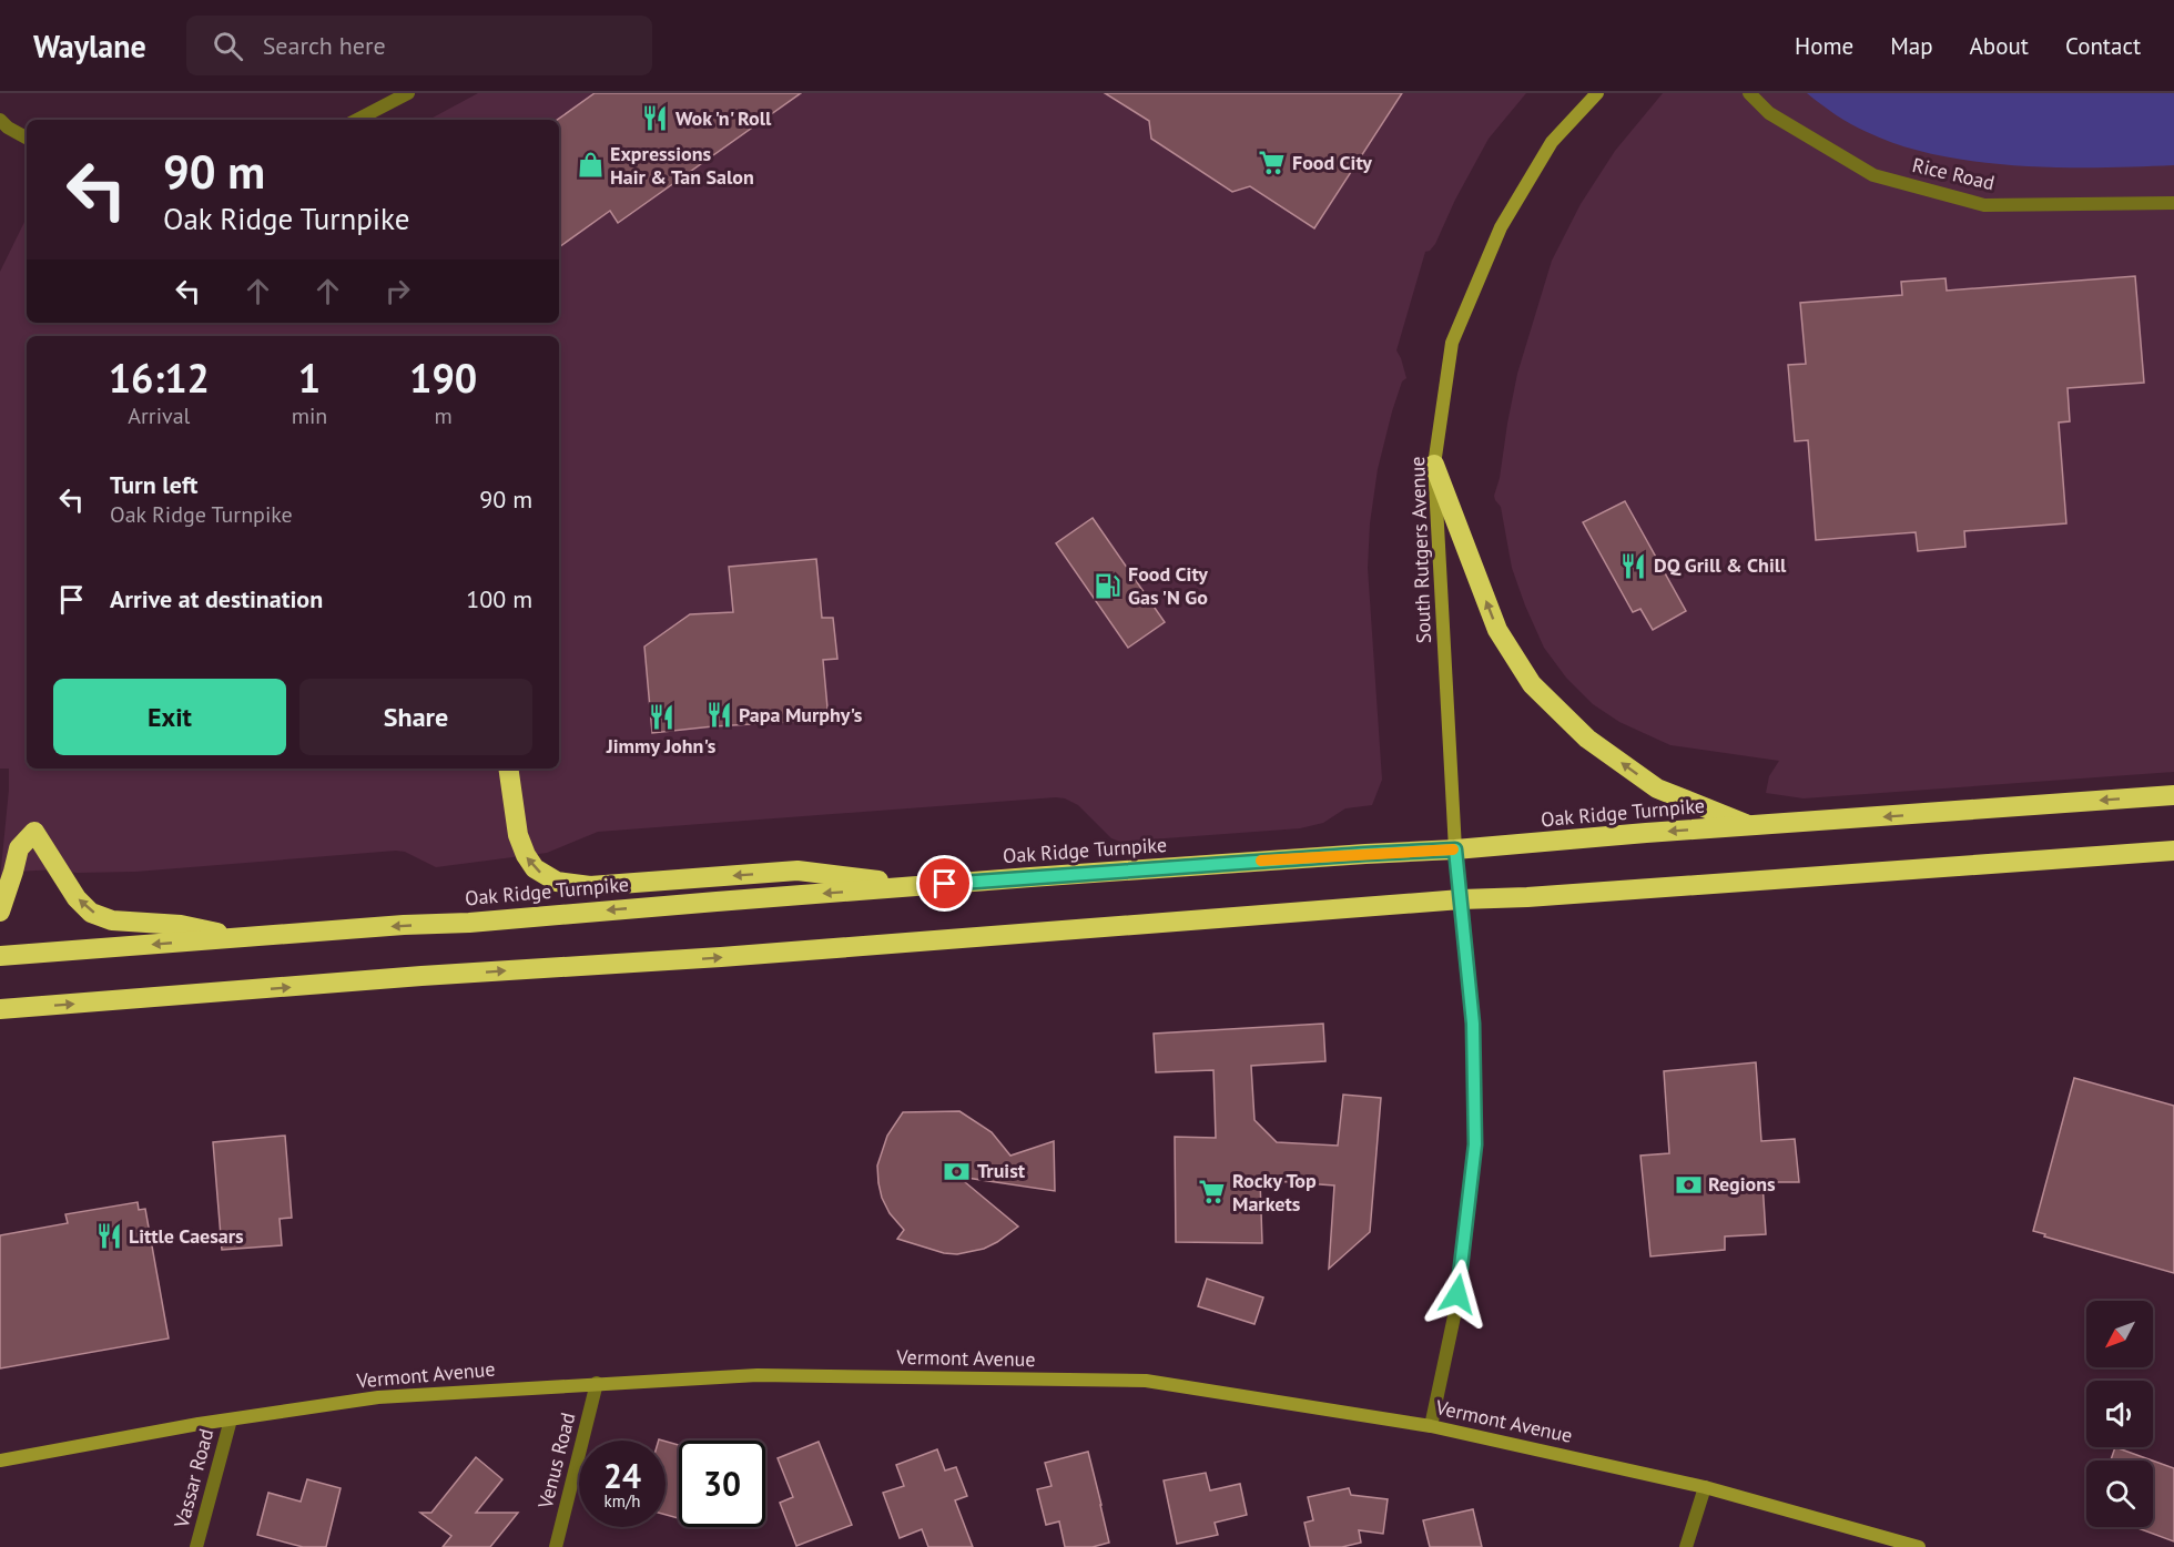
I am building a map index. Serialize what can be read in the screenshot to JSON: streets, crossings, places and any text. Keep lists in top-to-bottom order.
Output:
{
  "streets": {
    "highway": ["Oak Ridge Turnpike"],
    "street": [
      "Rice Road",
      "South Rutgers Avenue",
      "Vermont Avenue",
      "Venus Road",
      "Vassar Road"
    ]
  },
  "crossings": [
    ["South Rutgers Avenue", "Oak Ridge Turnpike"],
    ["Vermont Avenue", "Venus Road"],
    ["Vermont Avenue", "Vassar Road"]
  ],
  "places": {
    "restaurant": [
      "Wok 'n' Roll",
      "DQ Grill & Chill",
      "Papa Murphy's",
      "Jimmy John's",
      "Little Caesars"
    ],
    "supermarket": ["Food City", "Rocky Top Markets"],
    "shop": ["Expressions Hair & Tan Salon"],
    "fuel station": ["Food City Gas 'N Go"],
    "bank": ["Truist", "Regions"]
  },
  "north": "bottom left",
  "page": {
    "header": "Waylane",
    "search": "Search here",
    "nav": [
      "Home",
      "Map",
      "About",
      "Contact"
    ],
    "turn": ["90 m", "Oak Ridge Turnpike"],
    "eta": [
      "16:12",
      "Arrival",
      "1",
      "min",
      "190",
      "m"
    ],
    "list": [
      {
        "name": "Turn left",
        "note": "Oak Ridge Turnpike",
        "value": "90 m"
      },
      {
        "name": "Arrive at destination",
        "value": "100 m"
      }
    ],
    "buttons": ["Exit", "Share"],
    "speed": "24 km/h",
    "limit": "30"
  }
}
